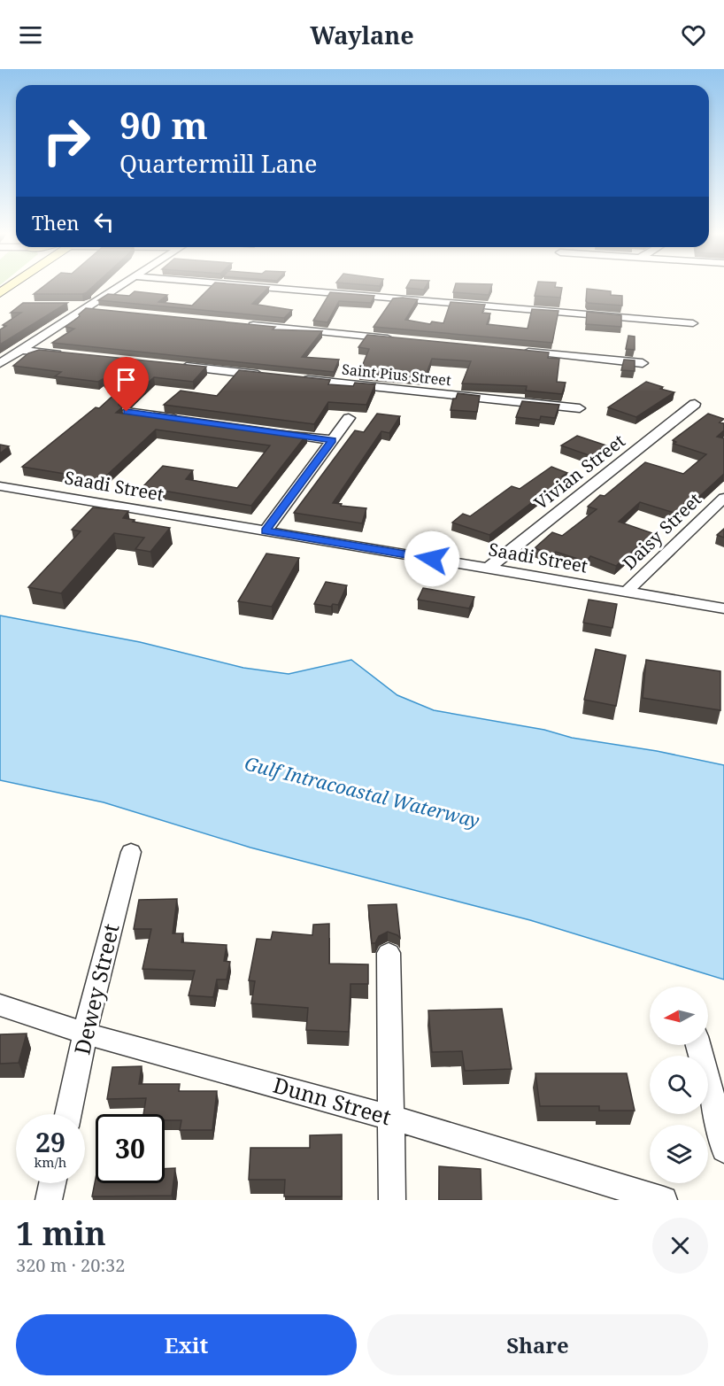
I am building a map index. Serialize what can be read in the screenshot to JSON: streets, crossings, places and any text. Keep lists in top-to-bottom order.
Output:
{
  "streets": {
    "street": [
      "Saint Pius Street",
      "Vivian Street",
      "Saadi Street",
      "Daisy Street",
      "Dewey Street",
      "Dunn Street"
    ]
  },
  "crossings": [
    ["Vivian Street", "Saadi Street"],
    ["Saadi Street", "Daisy Street"],
    ["Dewey Street", "Dunn Street"]
  ],
  "water": ["Gulf Intracoastal Waterway"],
  "north": "left",
  "page": {
    "header": "Waylane",
    "turn": ["90 m", "Quartermill Lane"],
    "then": "Then",
    "speed": "29 km/h",
    "limit": "30",
    "heading": ["1 min", "320 m · 20:32"],
    "buttons": ["Exit", "Share"]
  }
}
